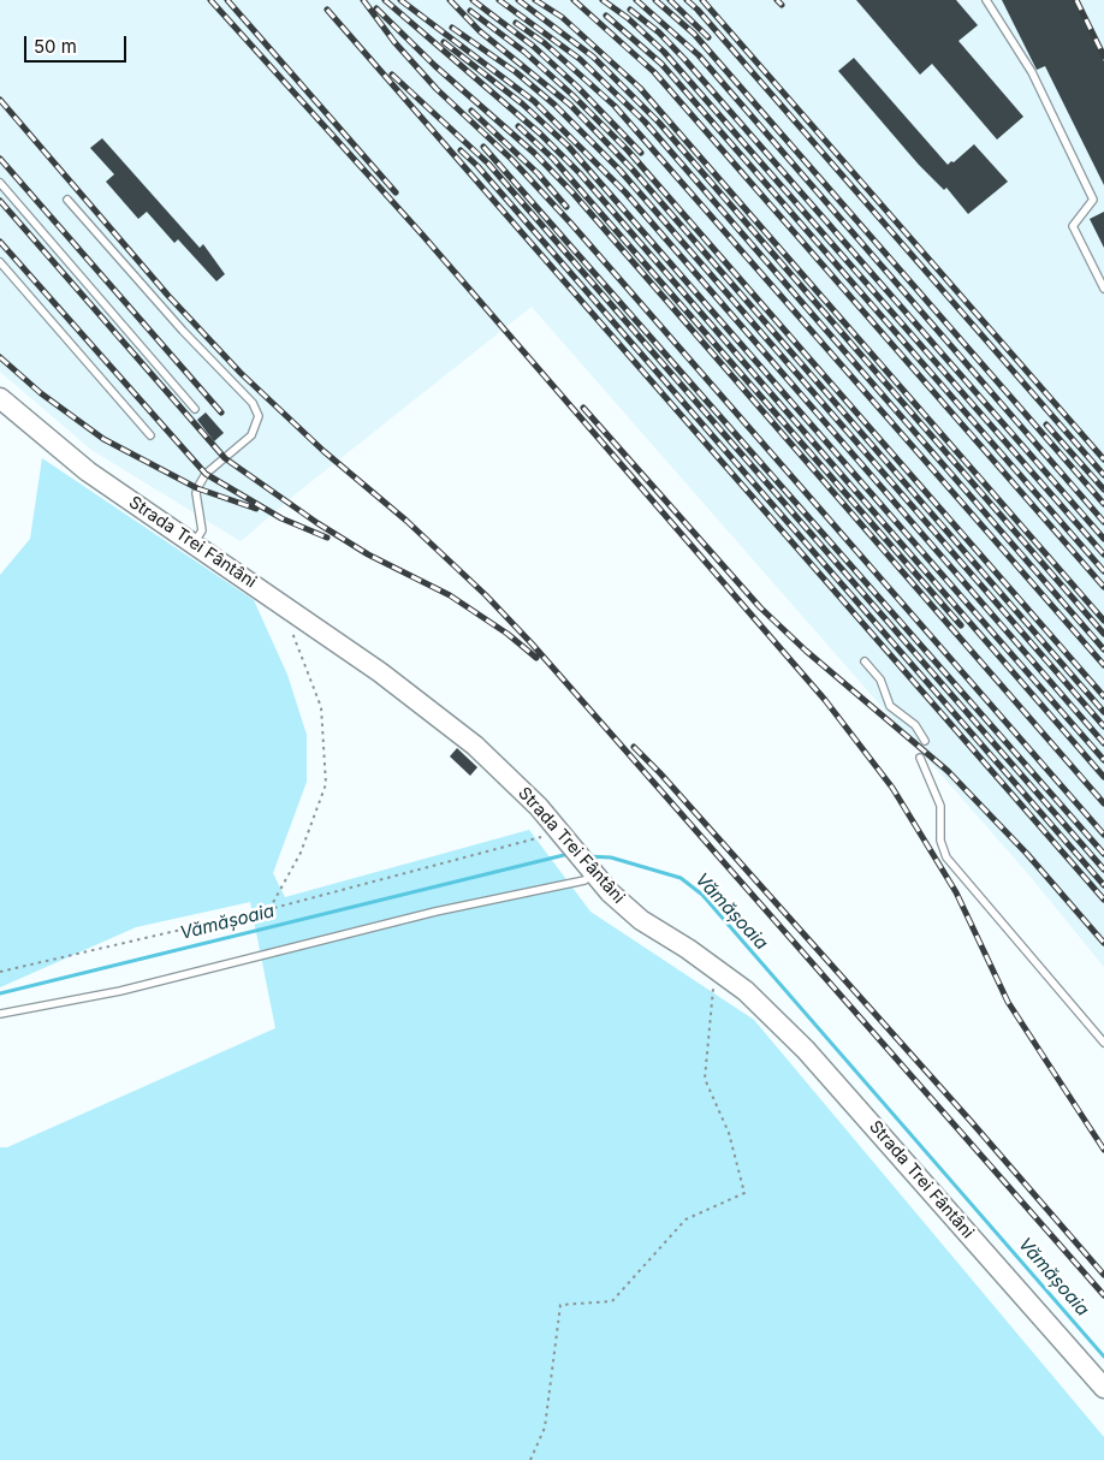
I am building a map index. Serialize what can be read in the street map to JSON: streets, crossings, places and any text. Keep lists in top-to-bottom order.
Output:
{
  "streets": {
    "main road": ["Strada Trei Fântâni"]
  },
  "water": ["Vămășoaia"],
  "scale_bar": "50 m"
}
